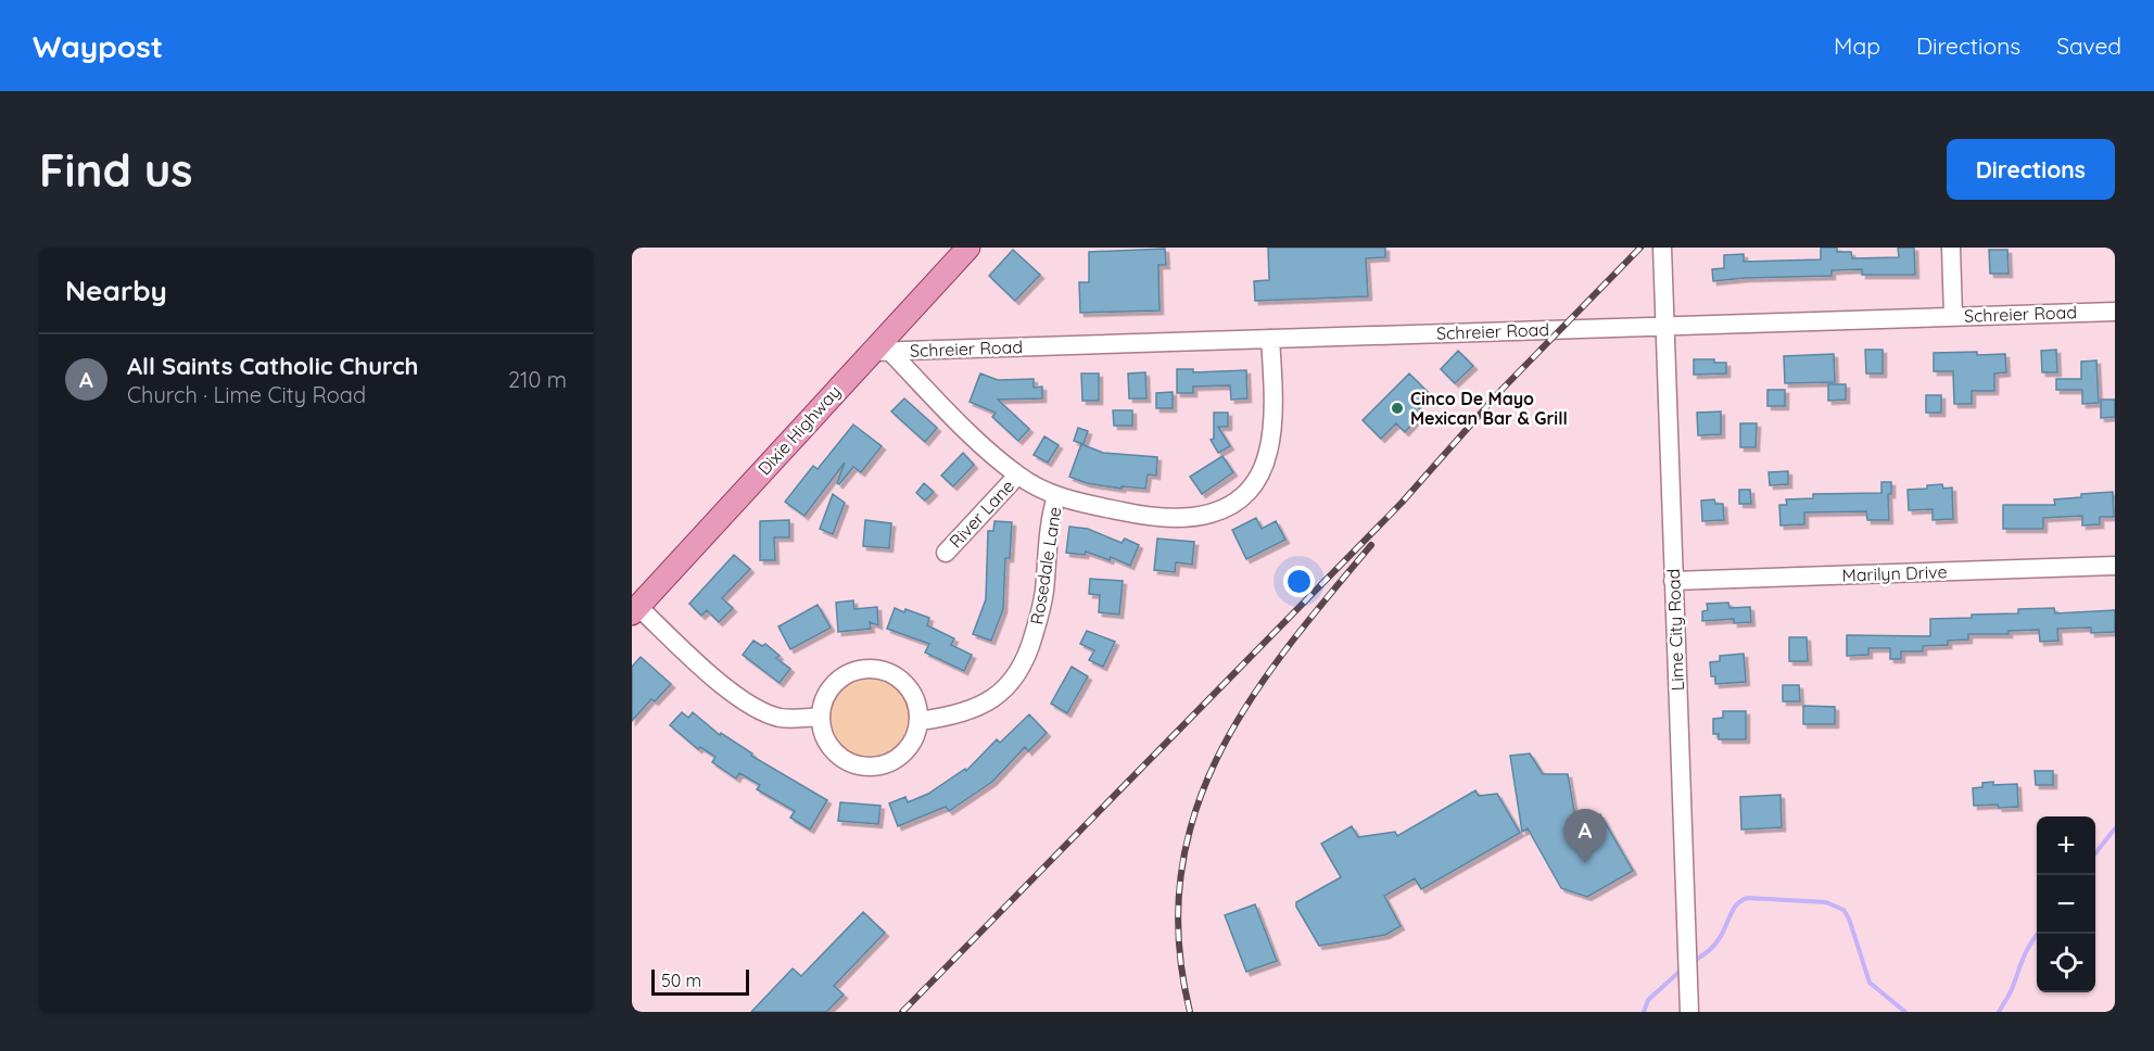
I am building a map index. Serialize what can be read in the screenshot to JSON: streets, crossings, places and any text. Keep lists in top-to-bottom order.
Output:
{
  "streets": {
    "main road": ["Dixie Highway"],
    "street": [
      "Schreier Road",
      "River Lane",
      "Rosedale Lane",
      "Marilyn Drive",
      "Lime City Road"
    ]
  },
  "crossings": [
    ["Schreier Road", "Dixie Highway"],
    ["Schreier Road", "Lime City Road"],
    ["Marilyn Drive", "Lime City Road"]
  ],
  "places": ["Cinco De Mayo Mexican Bar & Grill"],
  "scale_bar": "50 m",
  "page": {
    "header": "Waypost",
    "nav": ["Map", "Directions", "Saved"],
    "buttons": "Directions",
    "title": "Find us",
    "heading": "Nearby",
    "list": [
      {
        "mark": "A",
        "name": "All Saints Catholic Church",
        "note": "Church · Lime City Road",
        "value": "210 m"
      }
    ],
    "pins": "A",
    "map_buttons": ["+", "−"],
    "scale": "50 m"
  }
}
